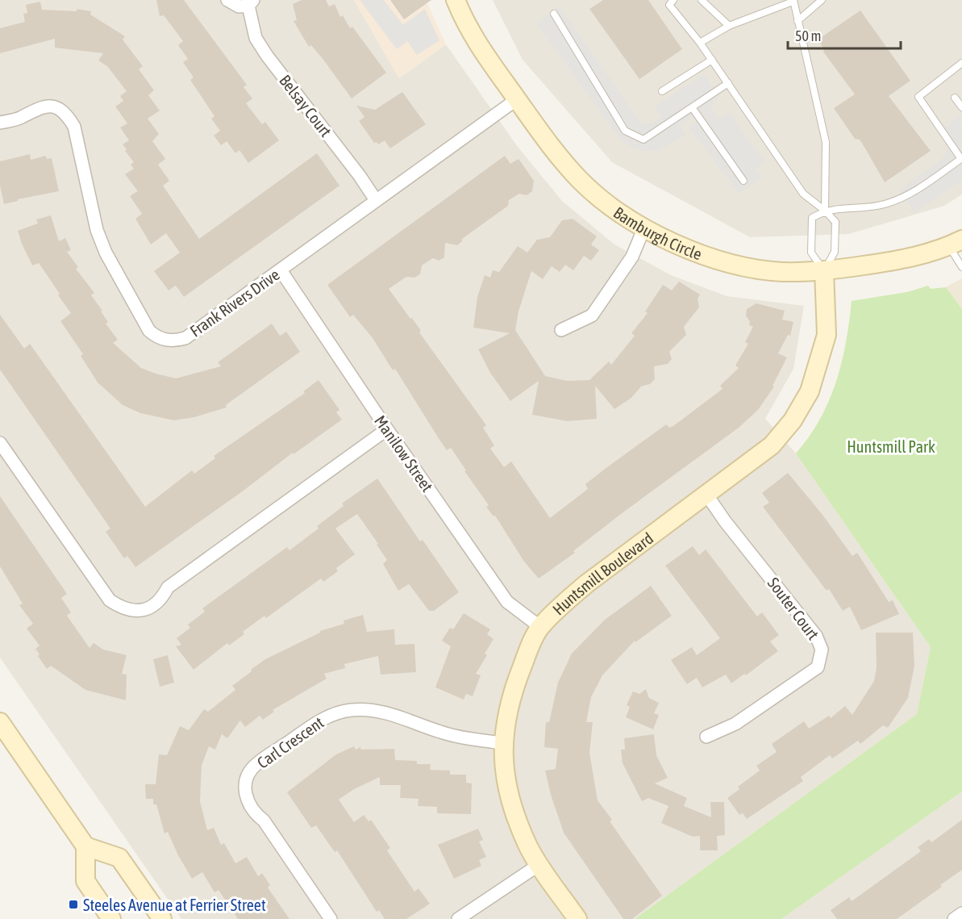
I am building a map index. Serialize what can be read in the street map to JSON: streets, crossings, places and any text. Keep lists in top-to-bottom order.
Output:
{
  "streets": {
    "street": [
      "Belsay Court",
      "Bamburgh Circle",
      "Frank Rivers Drive",
      "Manilow Street",
      "Huntsmill Boulevard",
      "Souter Court",
      "Carl Crescent"
    ]
  },
  "crossings": [
    ["Belsay Court", "Frank Rivers Drive"],
    ["Bamburgh Circle", "Frank Rivers Drive"],
    ["Bamburgh Circle", "Huntsmill Boulevard"],
    ["Frank Rivers Drive", "Manilow Street"],
    ["Manilow Street", "Huntsmill Boulevard"],
    ["Huntsmill Boulevard", "Souter Court"],
    ["Huntsmill Boulevard", "Carl Crescent"]
  ],
  "parks": ["Huntsmill Park"],
  "places": {
    "transit": ["Steeles Avenue at Ferrier Street"]
  },
  "scale_bar": "50 m"
}
